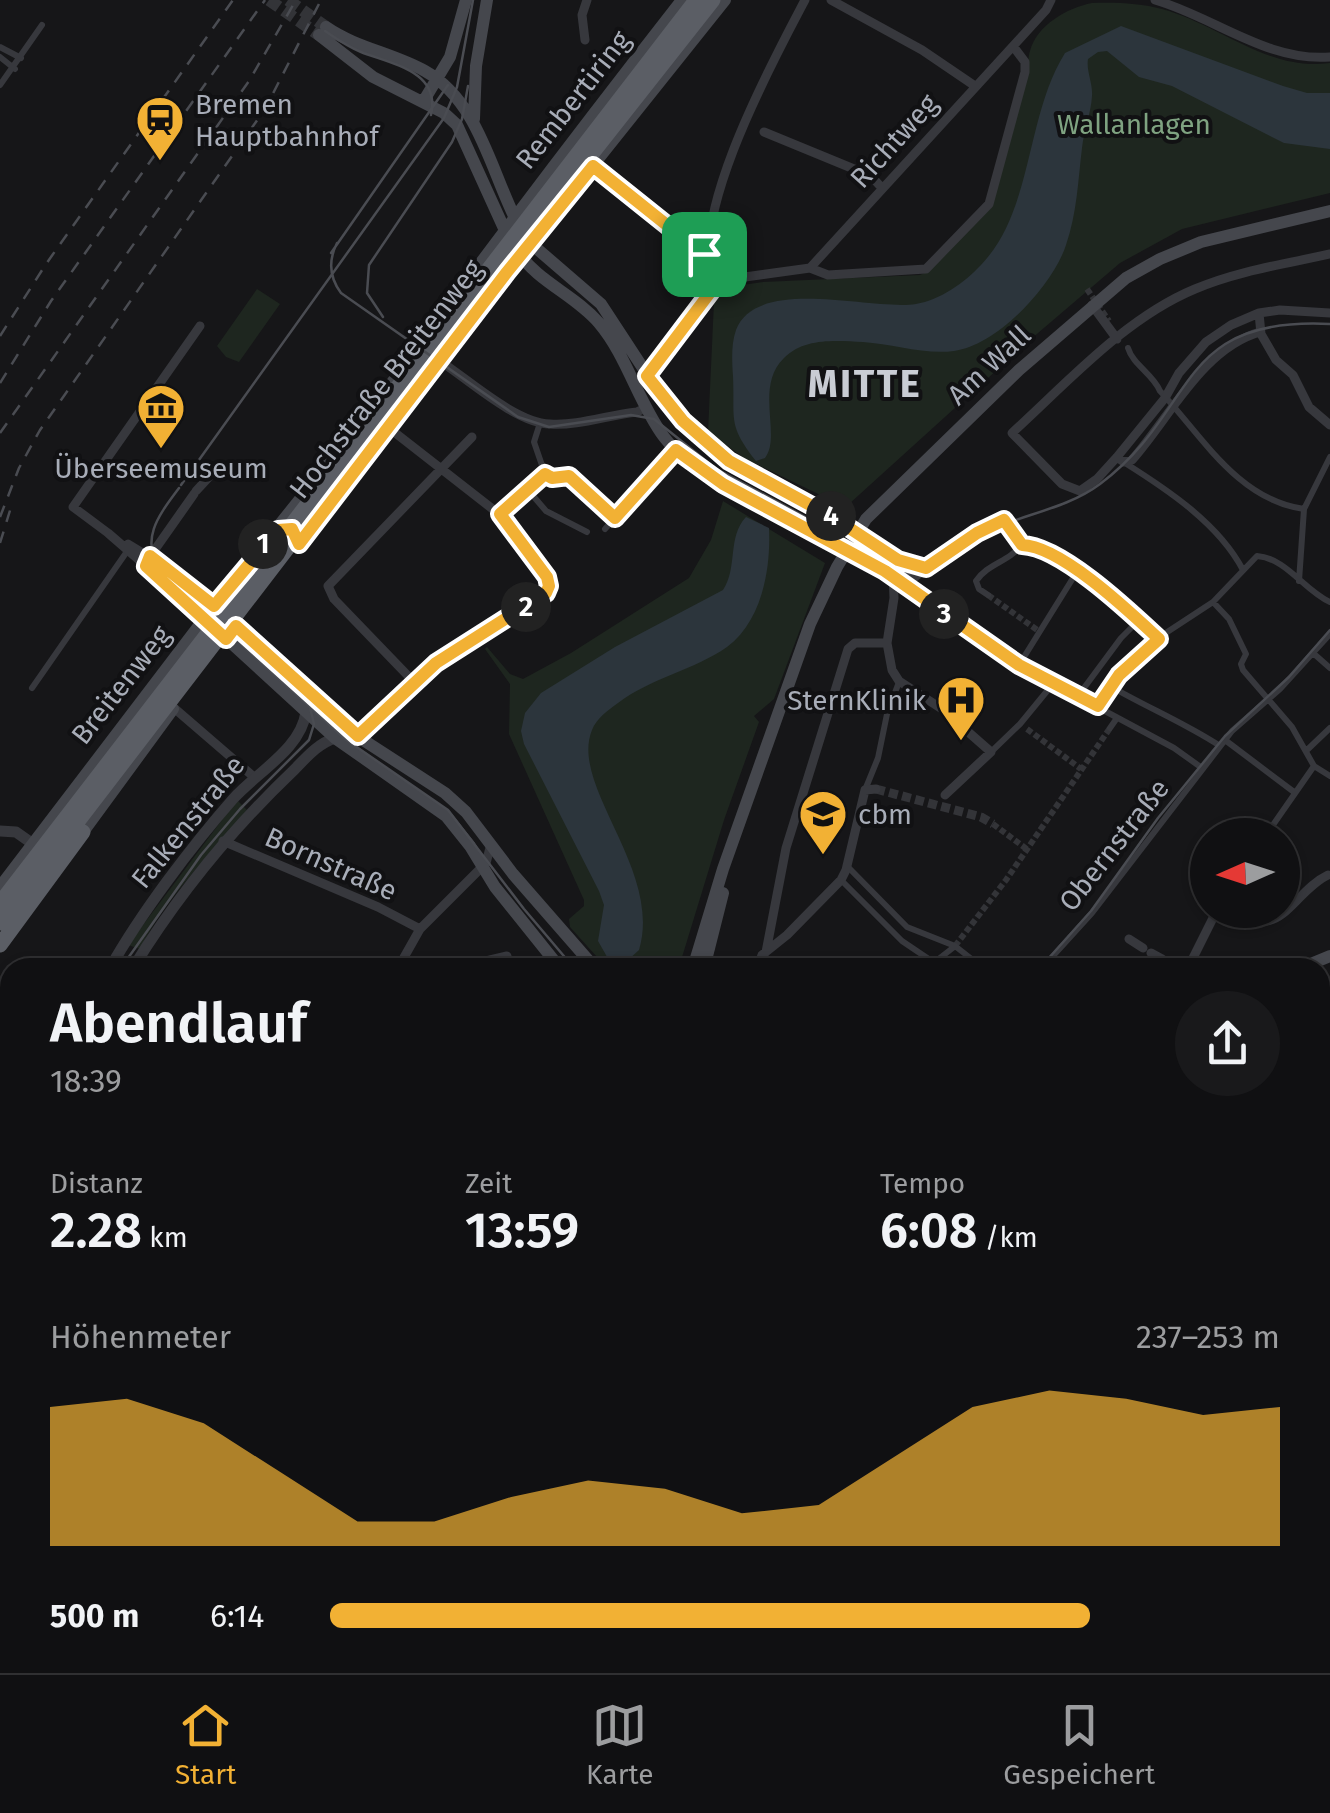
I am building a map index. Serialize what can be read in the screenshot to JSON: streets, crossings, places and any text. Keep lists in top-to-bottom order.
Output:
{
  "streets": {
    "highway": ["Hochstraße Breitenweg"],
    "main road": ["Rembertiring", "Am Wall", "Breitenweg"],
    "street": [
      "Richtweg",
      "Falkenstraße",
      "Obernstraße",
      "Bornstraße"
    ]
  },
  "crossings": [
    ["Rembertiring", "Hochstraße Breitenweg"],
    ["Rembertiring", "Breitenweg"],
    ["Hochstraße Breitenweg", "Breitenweg"],
    ["Falkenstraße", "Bornstraße"]
  ],
  "districts": ["MITTE"],
  "parks": ["Wallanlagen"],
  "places": {
    "station": ["Bremen Hauptbahnhof"],
    "museum": ["Überseemuseum"],
    "hospital": ["SternKlinik"],
    "school or university": ["cbm"]
  },
  "north": "left",
  "page": {
    "pins": [
      "4",
      "1",
      "2",
      "3"
    ],
    "heading": ["Abendlauf", "18:39"],
    "stats": [
      ["Distanz", "2.28 km"],
      ["Zeit", "13:59"],
      ["Tempo", "6:08 /km"]
    ],
    "chart": ["Höhenmeter", "237–253 m"],
    "list": [
      {
        "name": "500 m",
        "note": "6:14"
      }
    ],
    "tabs": ["Start", "Karte", "Gespeichert"]
  }
}
